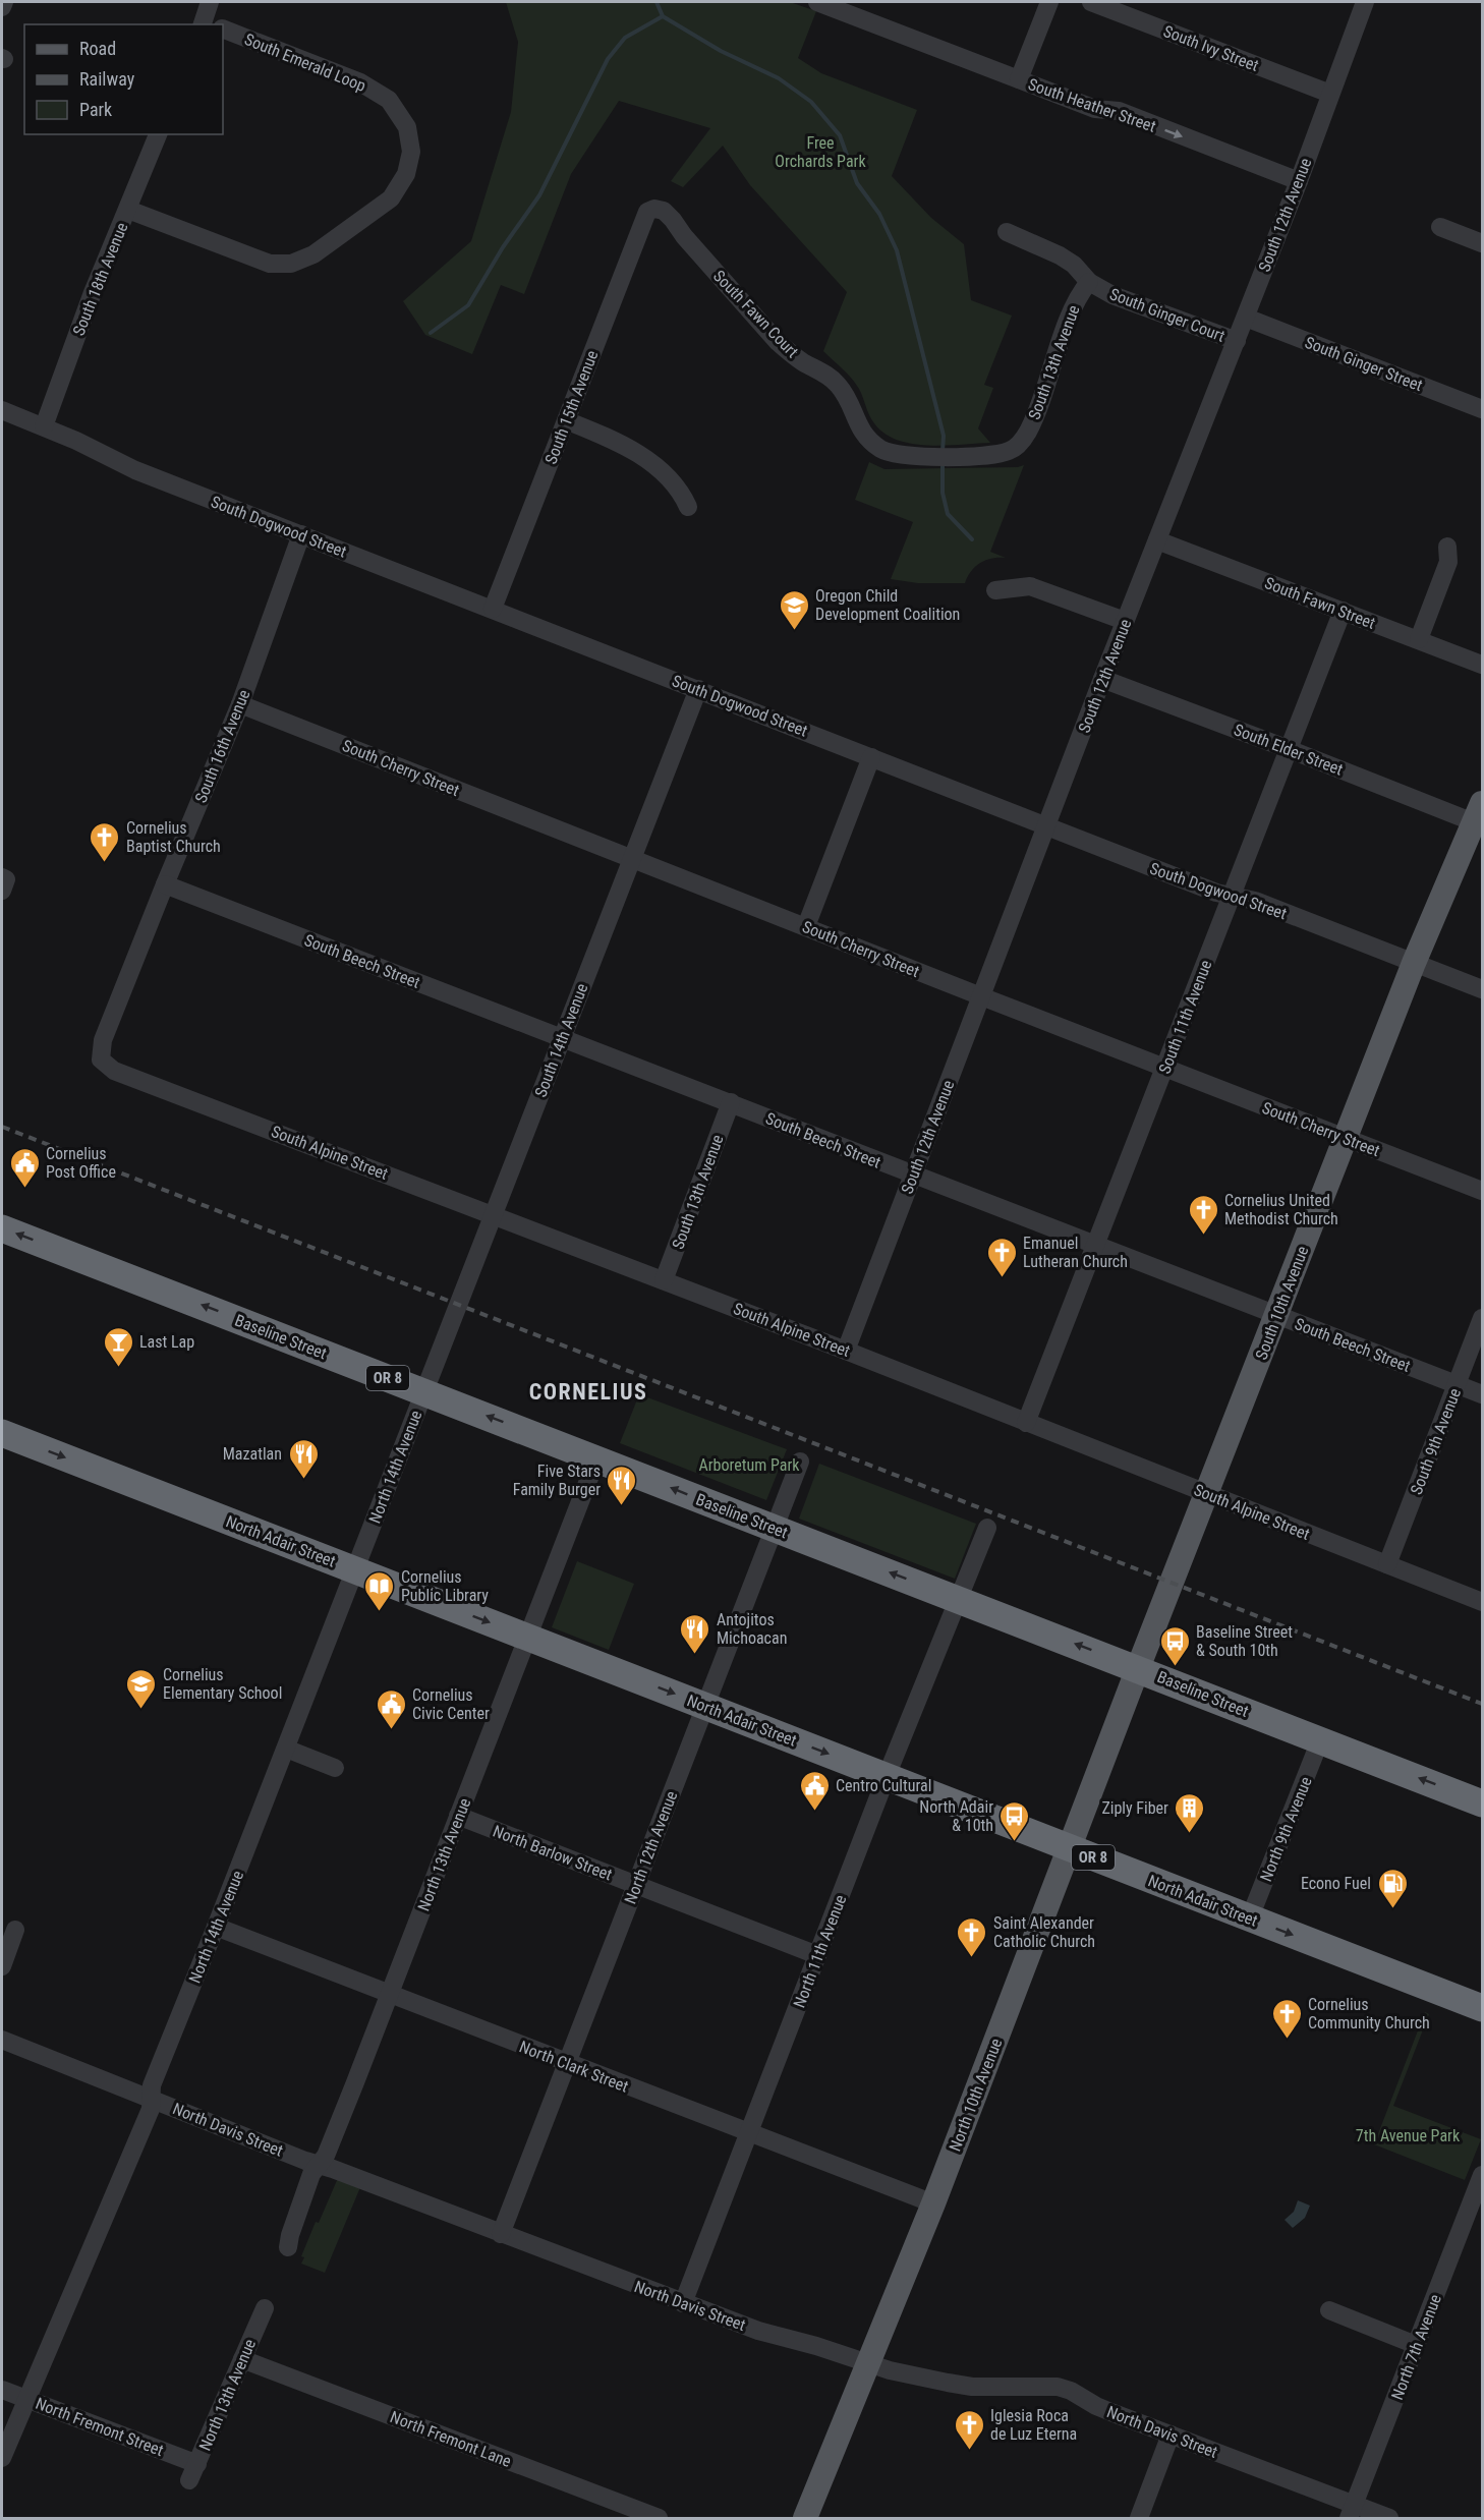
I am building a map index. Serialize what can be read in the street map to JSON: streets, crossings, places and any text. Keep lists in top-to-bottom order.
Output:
{
  "streets": {
    "highway": ["Baseline Street", "OR 8", "North Adair Street"],
    "main road": ["South 10th Avenue", "North 10th Avenue"],
    "street": [
      "South Ivy Street",
      "South Emerald Loop",
      "South Heather Street",
      "South 12th Avenue",
      "South 18th Avenue",
      "South Fawn Court",
      "South Ginger Court",
      "South 13th Avenue",
      "South Ginger Street",
      "South 15th Avenue",
      "South Dogwood Street",
      "South Fawn Street",
      "South 16th Avenue",
      "South Elder Street",
      "South Cherry Street",
      "South Beech Street",
      "South 11th Avenue",
      "South 14th Avenue",
      "South Alpine Street",
      "South 9th Avenue",
      "North 14th Avenue",
      "North 9th Avenue",
      "North 12th Avenue",
      "North Barlow Street",
      "North 13th Avenue",
      "North 11th Avenue",
      "North Clark Street",
      "North Davis Street",
      "North 7th Avenue",
      "North Fremont Street",
      "North Fremont Lane"
    ]
  },
  "crossings": [
    ["South Ivy Street", "South 12th Avenue"],
    ["South Emerald Loop", "South 18th Avenue"],
    ["South Heather Street", "South 12th Avenue"],
    ["South 12th Avenue", "South Ginger Court"],
    ["South 12th Avenue", "South Ginger Street"],
    ["South 12th Avenue", "South Dogwood Street"],
    ["South 12th Avenue", "South Fawn Street"],
    ["South 12th Avenue", "South Elder Street"],
    ["South 12th Avenue", "South Cherry Street"],
    ["South 12th Avenue", "South Beech Street"],
    ["South 12th Avenue", "South Alpine Street"],
    ["South 18th Avenue", "South Dogwood Street"],
    ["South Fawn Court", "South 13th Avenue"],
    ["South Fawn Court", "South 15th Avenue"],
    ["South Ginger Court", "South 13th Avenue"],
    ["South 13th Avenue", "South Beech Street"],
    ["South 13th Avenue", "South Alpine Street"],
    ["South 15th Avenue", "South Dogwood Street"],
    ["South Dogwood Street", "South 16th Avenue"],
    ["South Dogwood Street", "South 11th Avenue"],
    ["South Dogwood Street", "South 14th Avenue"],
    ["South Dogwood Street", "South 10th Avenue"],
    ["South Fawn Street", "South 11th Avenue"],
    ["South 16th Avenue", "South Cherry Street"],
    ["South 16th Avenue", "South Beech Street"],
    ["South 16th Avenue", "South Alpine Street"],
    ["South Elder Street", "South 11th Avenue"],
    ["South Elder Street", "South 10th Avenue"],
    ["South Cherry Street", "South 11th Avenue"],
    ["South Cherry Street", "South 14th Avenue"],
    ["South Cherry Street", "South 10th Avenue"],
    ["South Beech Street", "South 11th Avenue"],
    ["South Beech Street", "South 14th Avenue"],
    ["South Beech Street", "South 10th Avenue"],
    ["South Beech Street", "South 9th Avenue"],
    ["South 11th Avenue", "South Alpine Street"],
    ["South 14th Avenue", "South Alpine Street"],
    ["South 14th Avenue", "Baseline Street"],
    ["South 14th Avenue", "North 14th Avenue"],
    ["South Alpine Street", "South 10th Avenue"],
    ["South Alpine Street", "South 9th Avenue"],
    ["South 10th Avenue", "Baseline Street"],
    ["South 10th Avenue", "North 10th Avenue"],
    ["Baseline Street", "North 14th Avenue"],
    ["Baseline Street", "North 9th Avenue"],
    ["Baseline Street", "North 12th Avenue"],
    ["Baseline Street", "North 13th Avenue"],
    ["Baseline Street", "North 11th Avenue"],
    ["Baseline Street", "North 10th Avenue"],
    ["North 14th Avenue", "North Adair Street"],
    ["North 14th Avenue", "North Clark Street"],
    ["North 14th Avenue", "North Davis Street"],
    ["North 14th Avenue", "North Fremont Street"],
    ["North Adair Street", "North 9th Avenue"],
    ["North Adair Street", "North 12th Avenue"],
    ["North Adair Street", "North 13th Avenue"],
    ["North Adair Street", "North 11th Avenue"],
    ["North Adair Street", "North 10th Avenue"],
    ["North 12th Avenue", "North Barlow Street"],
    ["North 12th Avenue", "North Clark Street"],
    ["North 12th Avenue", "North Davis Street"],
    ["North Barlow Street", "North 13th Avenue"],
    ["North Barlow Street", "North 11th Avenue"],
    ["North 13th Avenue", "North Clark Street"],
    ["North 13th Avenue", "North Davis Street"],
    ["North 13th Avenue", "North Fremont Street"],
    ["North 13th Avenue", "North Fremont Lane"],
    ["North 11th Avenue", "North Clark Street"],
    ["North 11th Avenue", "North Davis Street"],
    ["North Clark Street", "North 10th Avenue"],
    ["North 10th Avenue", "North Davis Street"],
    ["North Davis Street", "North 7th Avenue"]
  ],
  "one_way": ["South Heather Street", "Baseline Street", "North Adair Street"],
  "districts": ["CORNELIUS"],
  "parks": ["Free Orchards Park", "Arboretum Park", "7th Avenue Park"],
  "places": {
    "school or university": ["Oregon Child Development Coalition", "Cornelius Elementary School"],
    "church": [
      "Cornelius Baptist Church",
      "Cornelius United Methodist Church",
      "Emanuel Lutheran Church",
      "Saint Alexander Catholic Church",
      "Cornelius Community Church",
      "Iglesia Roca de Luz Eterna"
    ],
    "public building": ["Cornelius Post Office", "Cornelius Civic Center", "Centro Cultural"],
    "bar": ["Last Lap"],
    "restaurant": ["Mazatlan", "Five Stars Family Burger", "Antojitos Michoacan"],
    "library": ["Cornelius Public Library"],
    "bus stop": ["Baseline Street & South 10th", "North Adair & 10th"],
    "building": ["Ziply Fiber"],
    "fuel station": ["Econo Fuel"]
  },
  "legend": ["Road", "Railway", "Park"]
}
